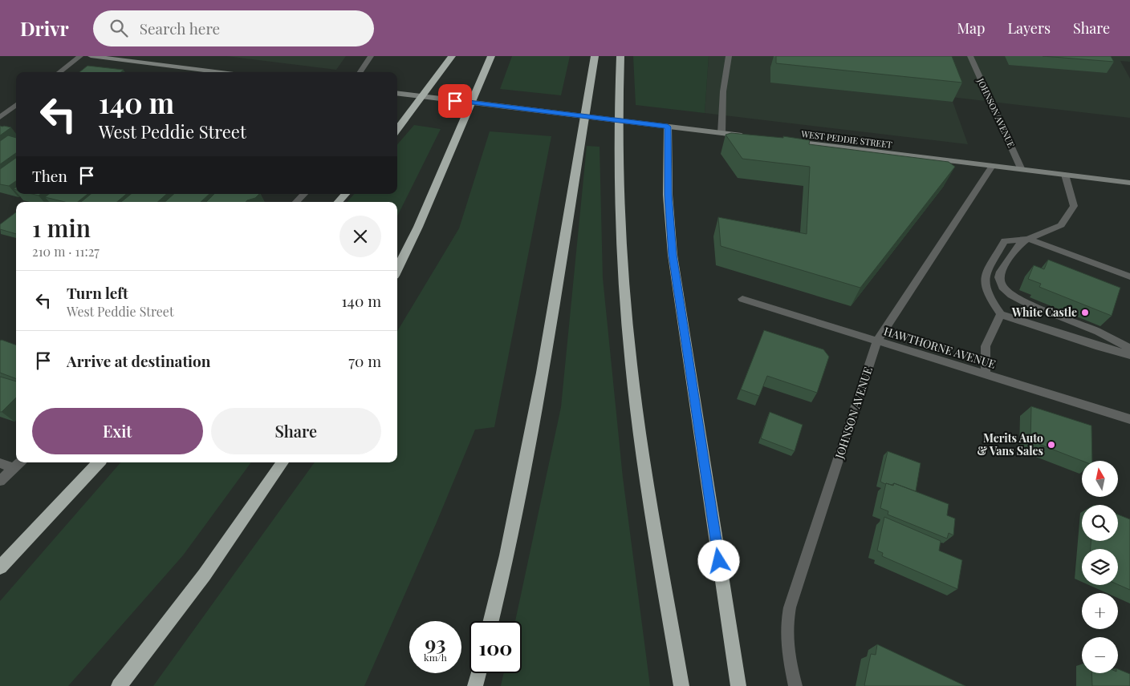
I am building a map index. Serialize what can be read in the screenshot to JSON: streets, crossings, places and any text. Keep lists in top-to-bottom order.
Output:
{
  "streets": {
    "street": ["JOHNSON AVENUE", "WEST PEDDIE STREET", "HAWTHORNE AVENUE"]
  },
  "crossings": [
    ["JOHNSON AVENUE", "WEST PEDDIE STREET"],
    ["JOHNSON AVENUE", "HAWTHORNE AVENUE"]
  ],
  "places": ["White Castle", "Merits Auto & Vans Sales"],
  "north": "top",
  "page": {
    "header": "Drivr",
    "search": "Search here",
    "nav": ["Map", "Layers", "Share"],
    "turn": ["140 m", "West Peddie Street"],
    "then": "Then",
    "heading": ["1 min", "210 m · 11:27"],
    "list": [
      {
        "name": "Turn left",
        "note": "West Peddie Street",
        "value": "140 m"
      },
      {
        "name": "Arrive at destination",
        "value": "70 m"
      }
    ],
    "buttons": ["Exit", "Share"],
    "map_buttons": ["+", "−"],
    "speed": "93 km/h",
    "limit": "100"
  }
}
